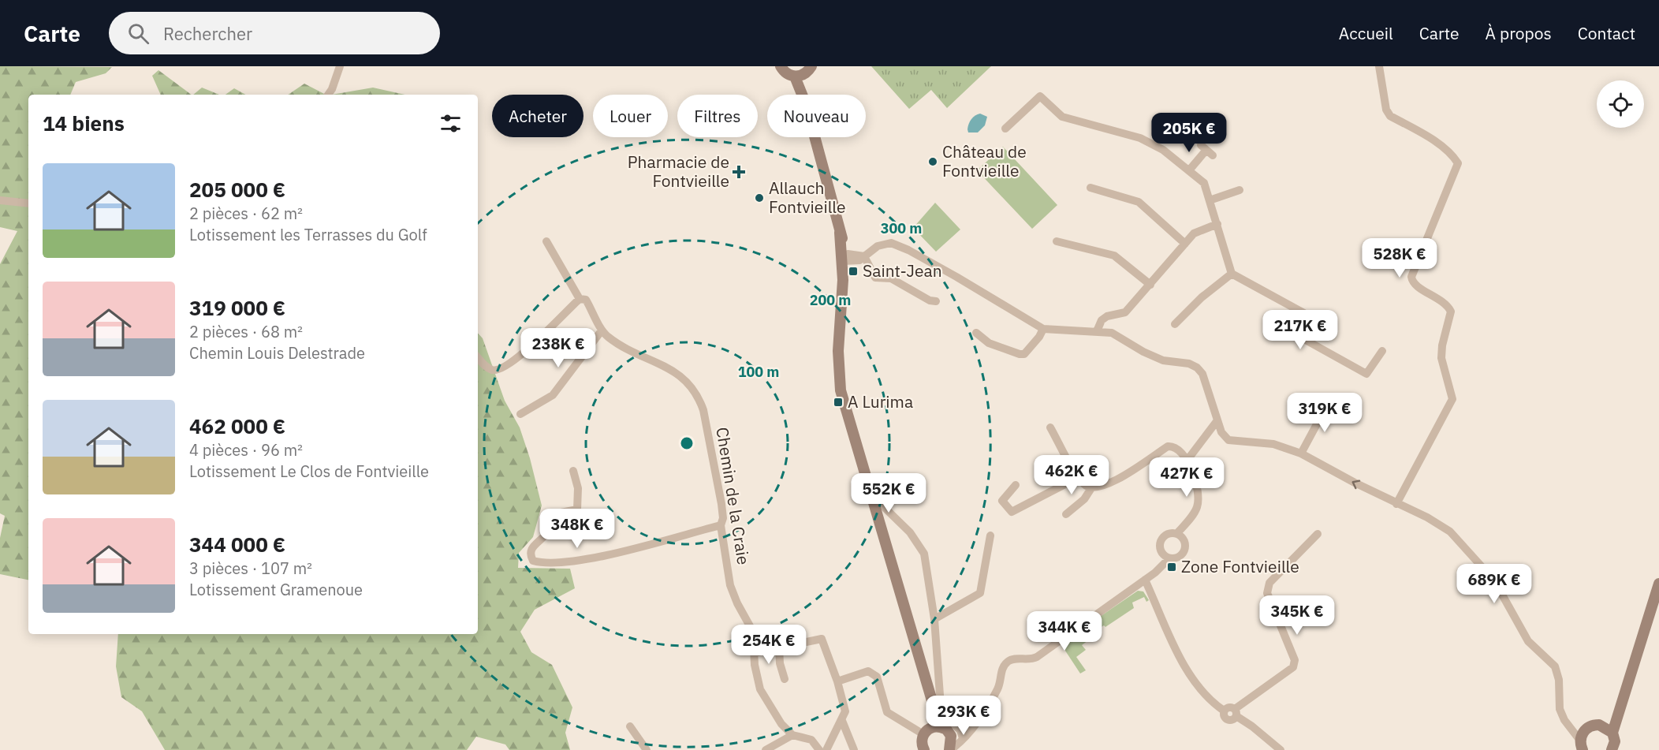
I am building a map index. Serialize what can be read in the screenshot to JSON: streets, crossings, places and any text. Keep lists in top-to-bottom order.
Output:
{
  "streets": {
    "street": ["Chemin de la Craie"]
  },
  "places": {
    "other": ["Château de Fontvieille", "Allauch Fontvieille"],
    "health": ["Pharmacie de Fontvieille"],
    "transit": ["Saint-Jean", "A Lurima", "Zone Fontvieille"]
  },
  "page": {
    "header": "Carte",
    "search": "Rechercher",
    "nav": [
      "Accueil",
      "Carte",
      "À propos",
      "Contact"
    ],
    "chip": [
      "Acheter",
      "Louer",
      "Filtres",
      "Nouveau"
    ],
    "heading": "14 biens",
    "price": [
      "205K €",
      "528K €",
      "217K €",
      "238K €",
      "319K €",
      "462K €",
      "427K €",
      "552K €",
      "348K €",
      "689K €",
      "345K €",
      "344K €",
      "254K €",
      "293K €"
    ],
    "list": [
      {
        "name": "205 000 €",
        "note": "2 pièces · 62 m² · Lotissement les Terrasses du Golf"
      },
      {
        "name": "319 000 €",
        "note": "2 pièces · 68 m² · Chemin Louis Delestrade"
      },
      {
        "name": "462 000 €",
        "note": "4 pièces · 96 m² · Lotissement Le Clos de Fontvieille"
      },
      {
        "name": "344 000 €",
        "note": "3 pièces · 107 m² · Lotissement Gramenoue"
      }
    ]
  },
  "rings": ["300 m", "200 m", "100 m"]
}
